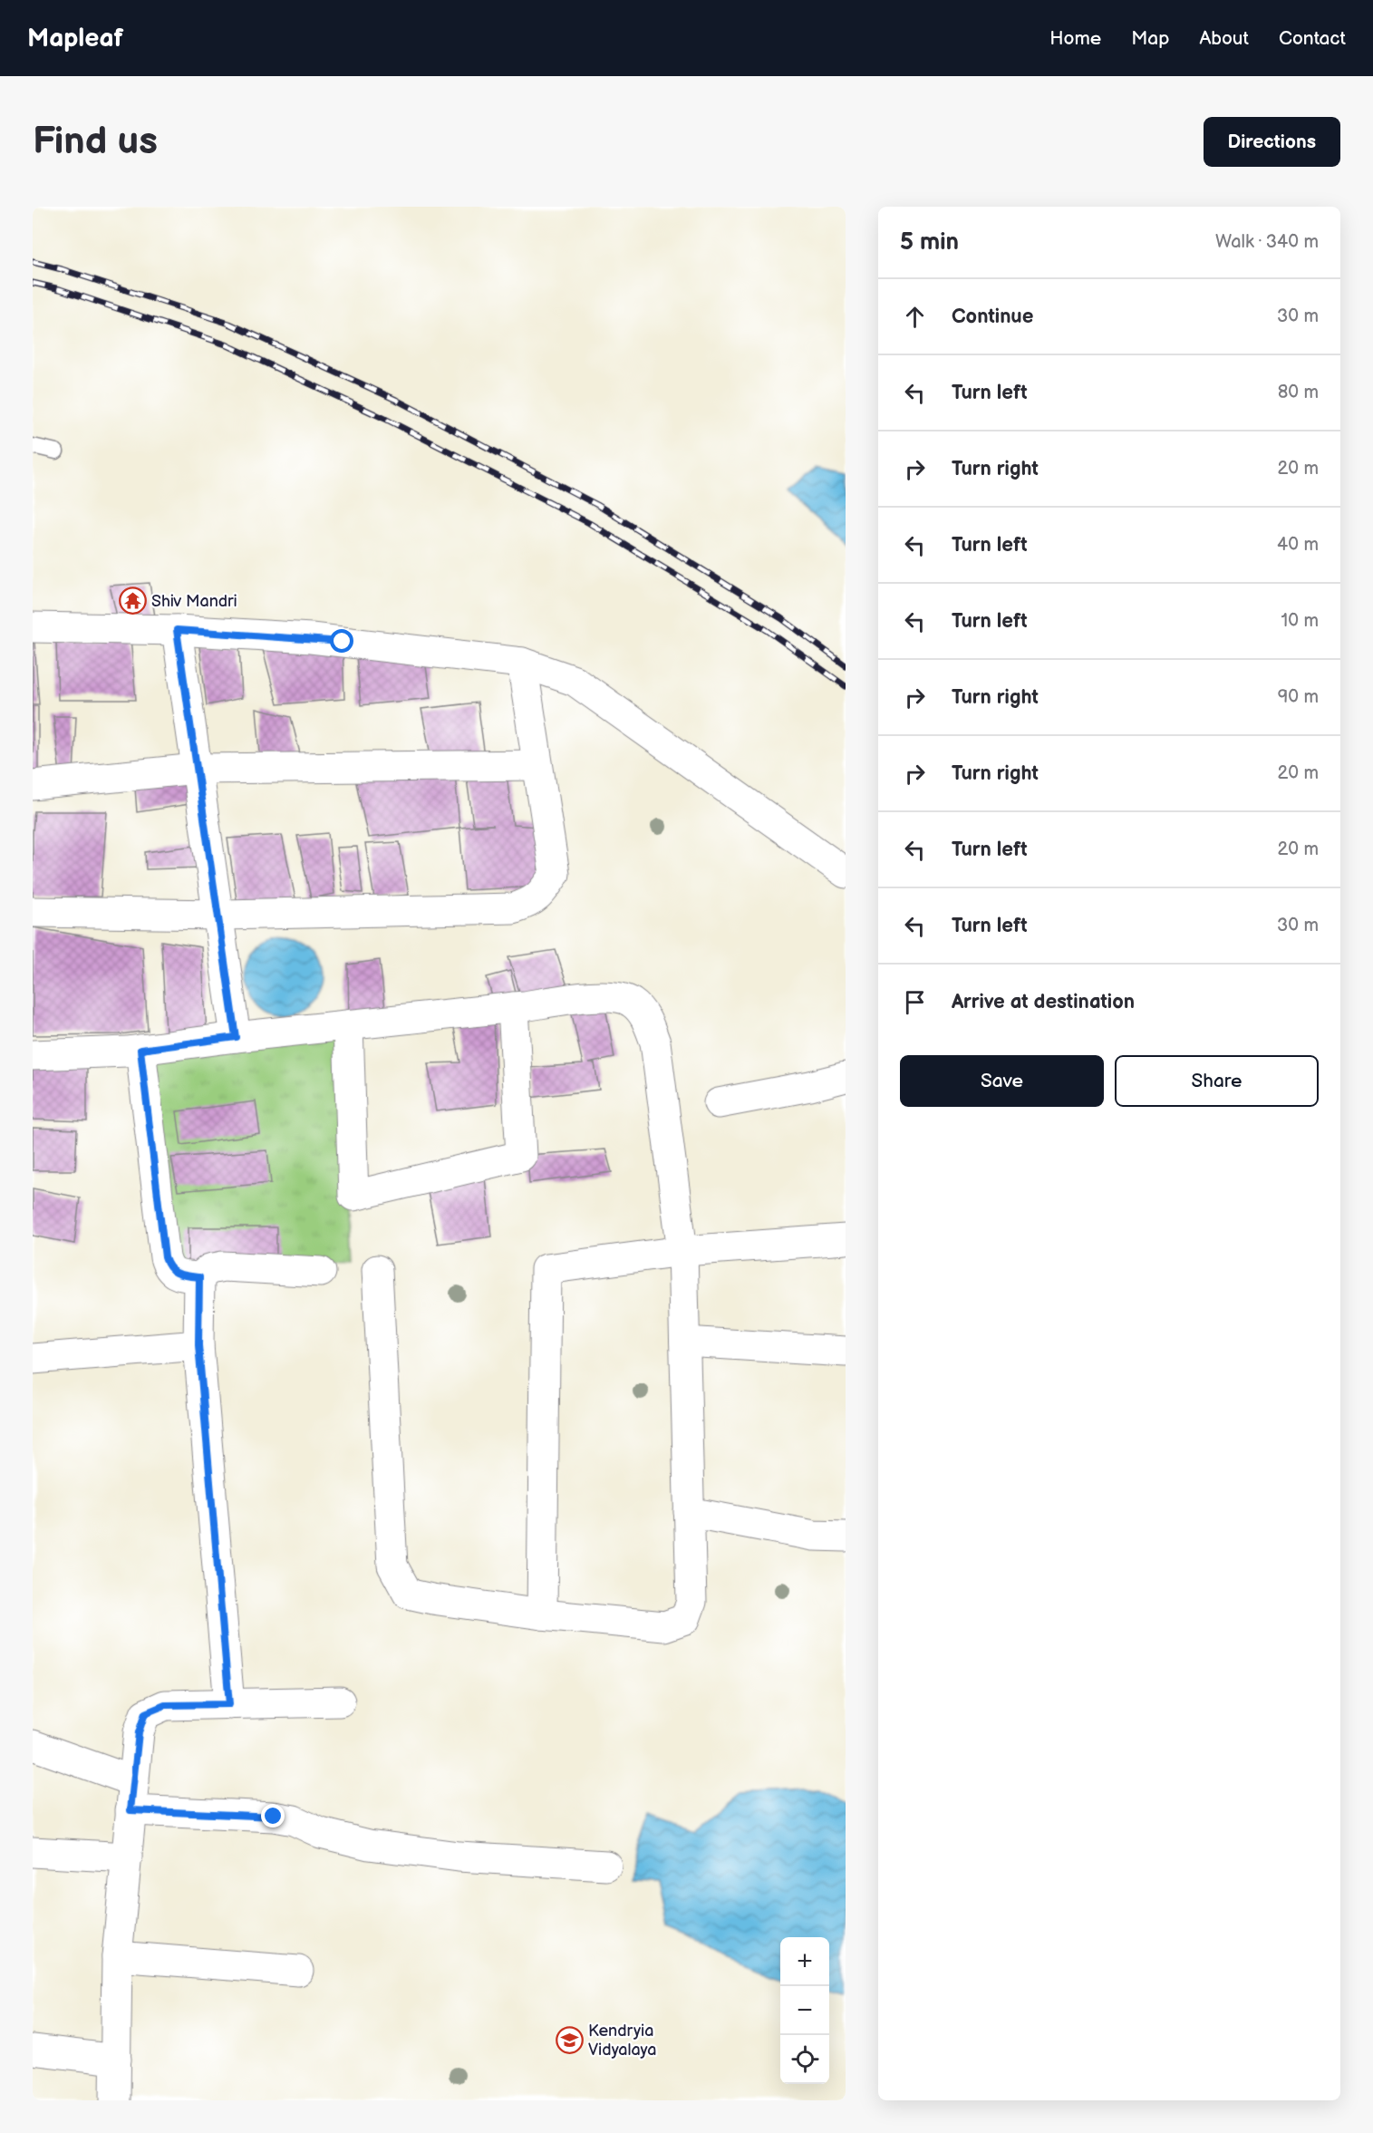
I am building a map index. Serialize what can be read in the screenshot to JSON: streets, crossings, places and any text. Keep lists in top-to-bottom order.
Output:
{
  "places": {
    "temple": ["Shiv Mandri"],
    "school or university": ["Kendryia Vidyalaya"]
  },
  "page": {
    "header": "Mapleaf",
    "nav": [
      "Home",
      "Map",
      "About",
      "Contact"
    ],
    "buttons": [
      "Directions",
      ["Save", "Share"]
    ],
    "title": "Find us",
    "heading": ["5 min", "Walk · 340 m"],
    "list": [
      ["Continue", "30 m"],
      ["Turn left", "80 m"],
      ["Turn right", "20 m"],
      ["Turn left", "40 m"],
      ["Turn left", "10 m"],
      ["Turn right", "90 m"],
      ["Turn right", "20 m"],
      ["Turn left", "20 m"],
      ["Turn left", "30 m"],
      "Arrive at destination"
    ],
    "map_buttons": ["+", "−"]
  }
}
